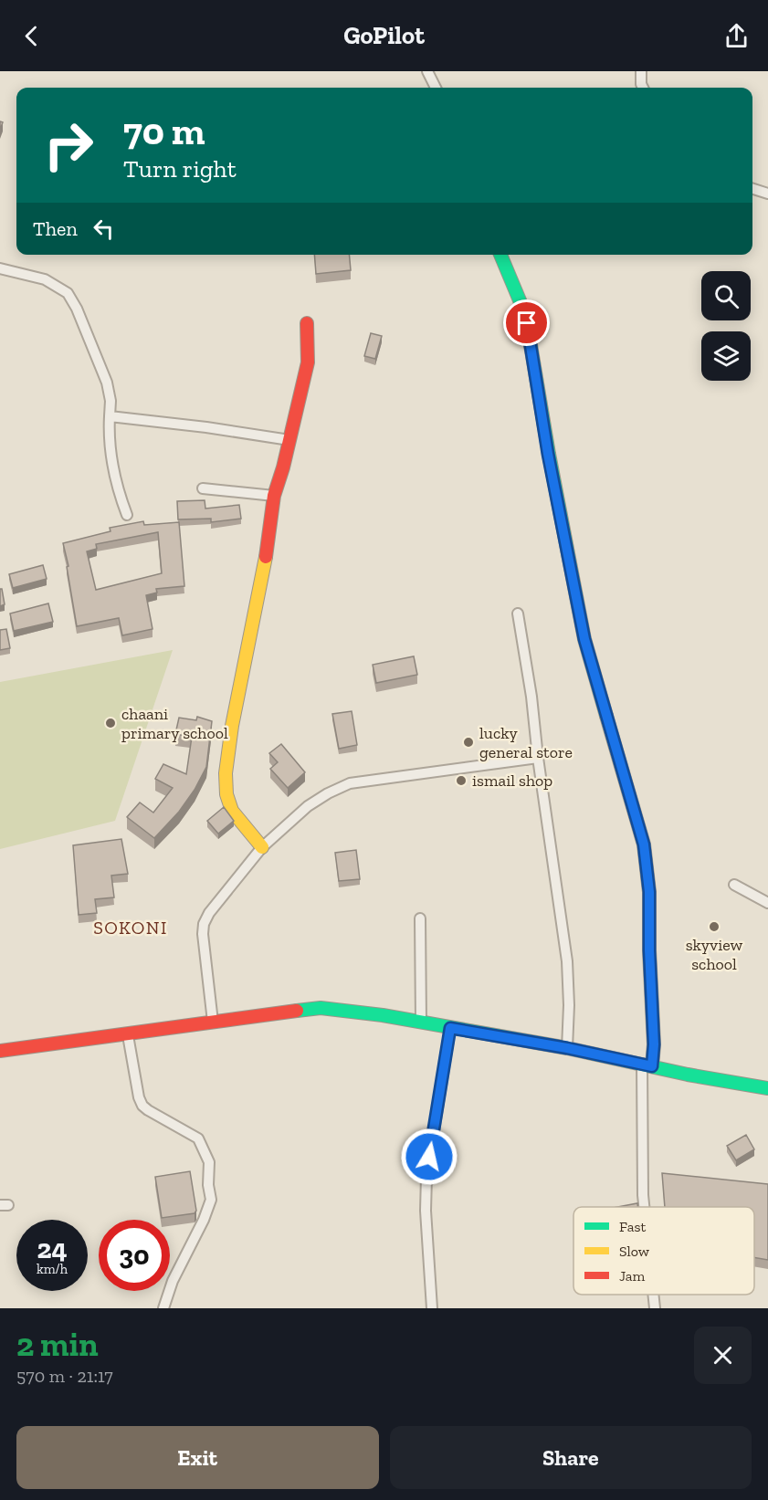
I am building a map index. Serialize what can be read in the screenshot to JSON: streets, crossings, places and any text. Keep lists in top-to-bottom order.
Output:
{
  "districts": ["SOKONI"],
  "places": [
    "chaani primary school",
    "lucky general store",
    "ismail shop",
    "skyview school"
  ],
  "legend": ["Fast", "Slow", "Jam"],
  "page": {
    "header": "GoPilot",
    "turn": ["70 m", "Turn right"],
    "then": "Then",
    "speed": "24 km/h",
    "limit": "30",
    "heading": ["2 min", "570 m · 21:17"],
    "buttons": ["Exit", "Share"]
  }
}
